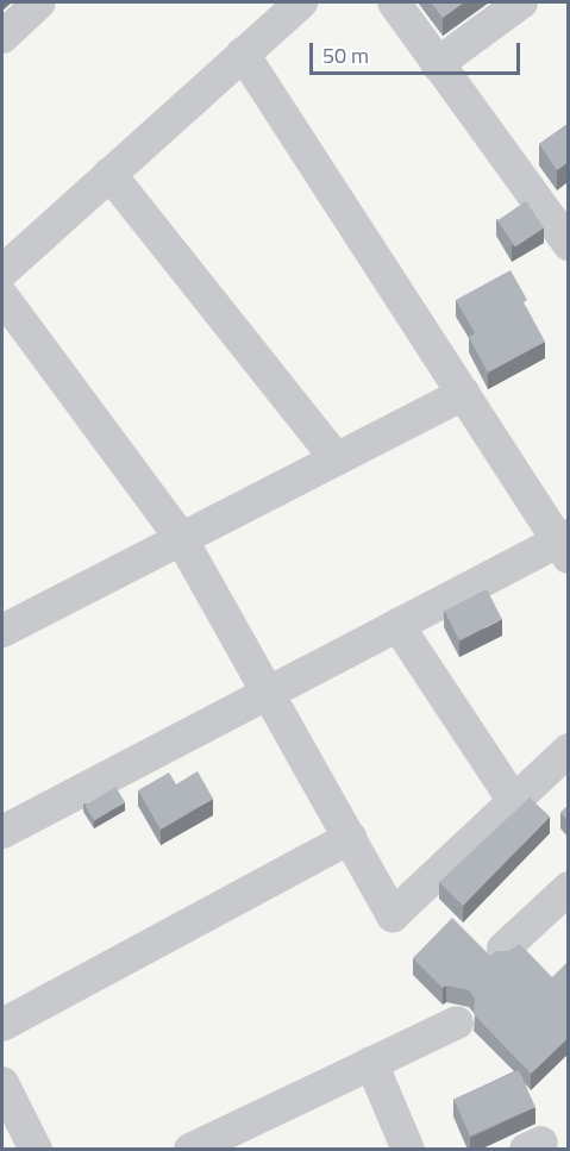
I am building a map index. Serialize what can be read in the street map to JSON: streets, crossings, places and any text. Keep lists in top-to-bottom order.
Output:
{
  "scale_bar": "50 m"
}
